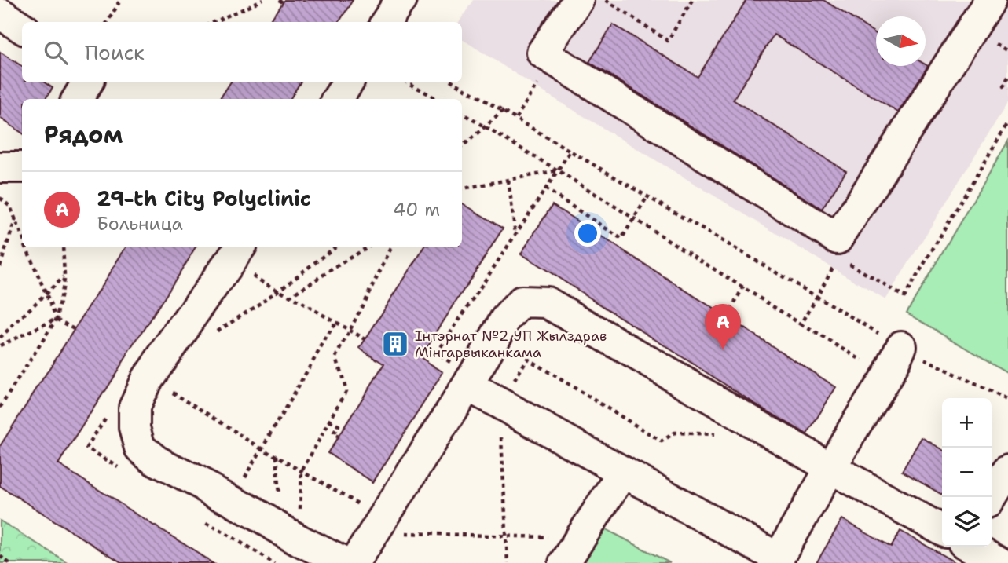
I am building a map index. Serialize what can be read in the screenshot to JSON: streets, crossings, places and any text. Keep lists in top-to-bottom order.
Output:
{
  "places": {
    "building": ["Інтэрнат №2 УП Жылздрав Мінгарвыканкама"]
  },
  "north": "right",
  "page": {
    "search": "Поиск",
    "heading": "Рядом",
    "list": [
      {
        "mark": "A",
        "name": "29-th City Polyclinic",
        "note": "Больница",
        "value": "40 m"
      }
    ],
    "pins": "A",
    "map_buttons": ["+", "−"]
  }
}
